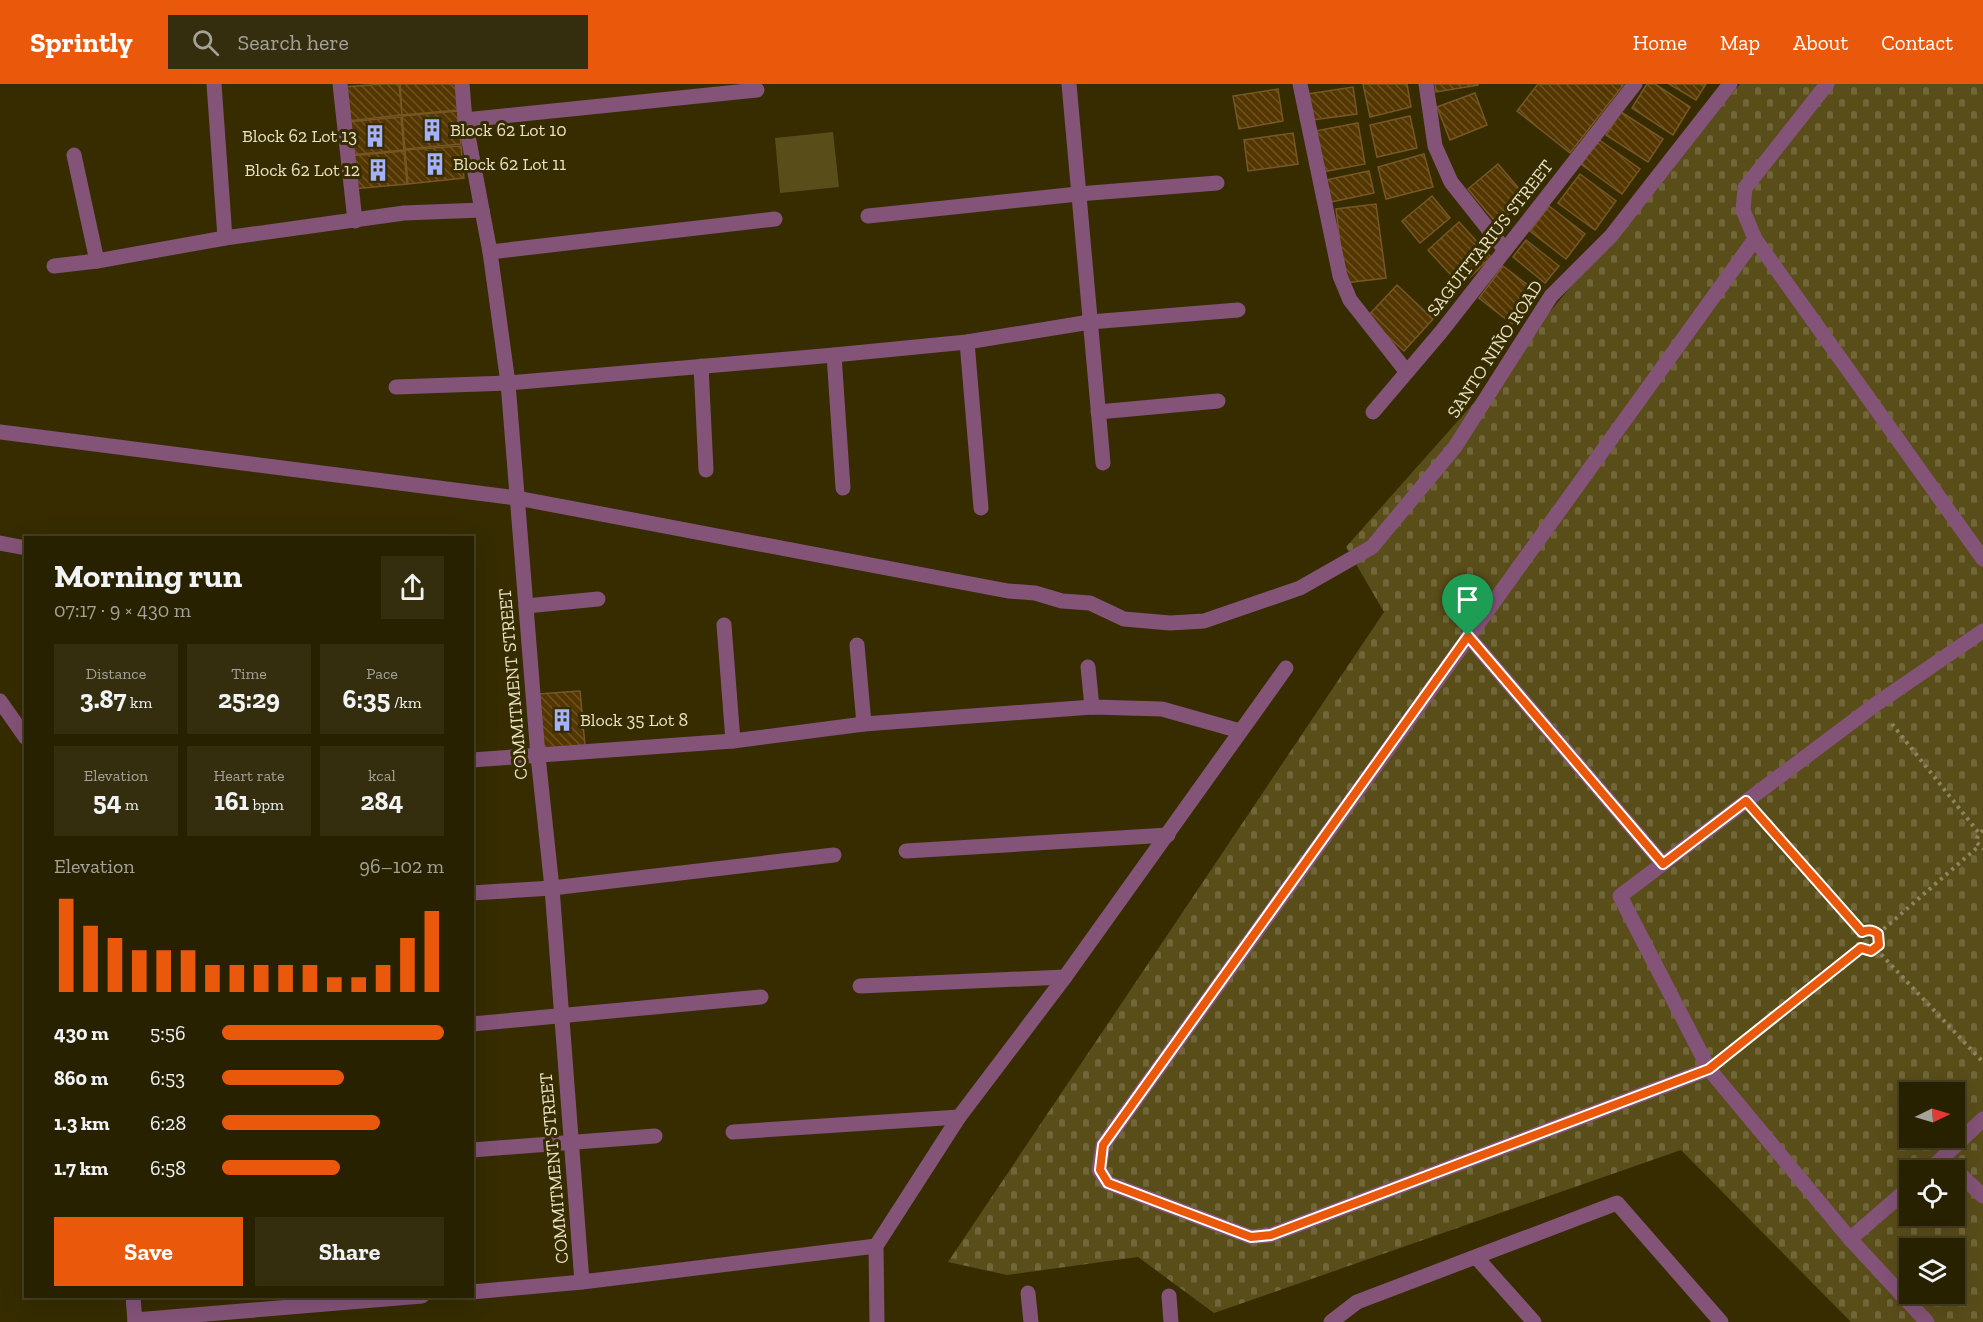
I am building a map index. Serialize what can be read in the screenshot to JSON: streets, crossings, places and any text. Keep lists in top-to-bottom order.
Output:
{
  "streets": {
    "street": ["SAGUITTARIUS STREET", "SANTO NIÑO ROAD", "COMMITMENT STREET"]
  },
  "crossings": [
    ["SANTO NIÑO ROAD", "COMMITMENT STREET"]
  ],
  "places": {
    "building": [
      "Block 62 Lot 10",
      "Block 62 Lot 13",
      "Block 62 Lot 11",
      "Block 62 Lot 12",
      "Block 35 Lot 8"
    ]
  },
  "north": "right",
  "page": {
    "header": "Sprintly",
    "search": "Search here",
    "nav": [
      "Home",
      "Map",
      "About",
      "Contact"
    ],
    "heading": ["Morning run", "07:17 · 9 × 430 m"],
    "stats": [
      ["Distance", "3.87 km"],
      ["Time", "25:29"],
      ["Pace", "6:35 /km"],
      ["Elevation", "54 m"],
      ["Heart rate", "161 bpm"],
      ["kcal", "284"]
    ],
    "chart": ["Elevation", "96–102 m"],
    "list": [
      {
        "name": "430 m",
        "note": "5:56"
      },
      {
        "name": "860 m",
        "note": "6:53"
      },
      {
        "name": "1.3 km",
        "note": "6:28"
      },
      {
        "name": "1.7 km",
        "note": "6:58"
      }
    ],
    "buttons": ["Save", "Share"]
  }
}
